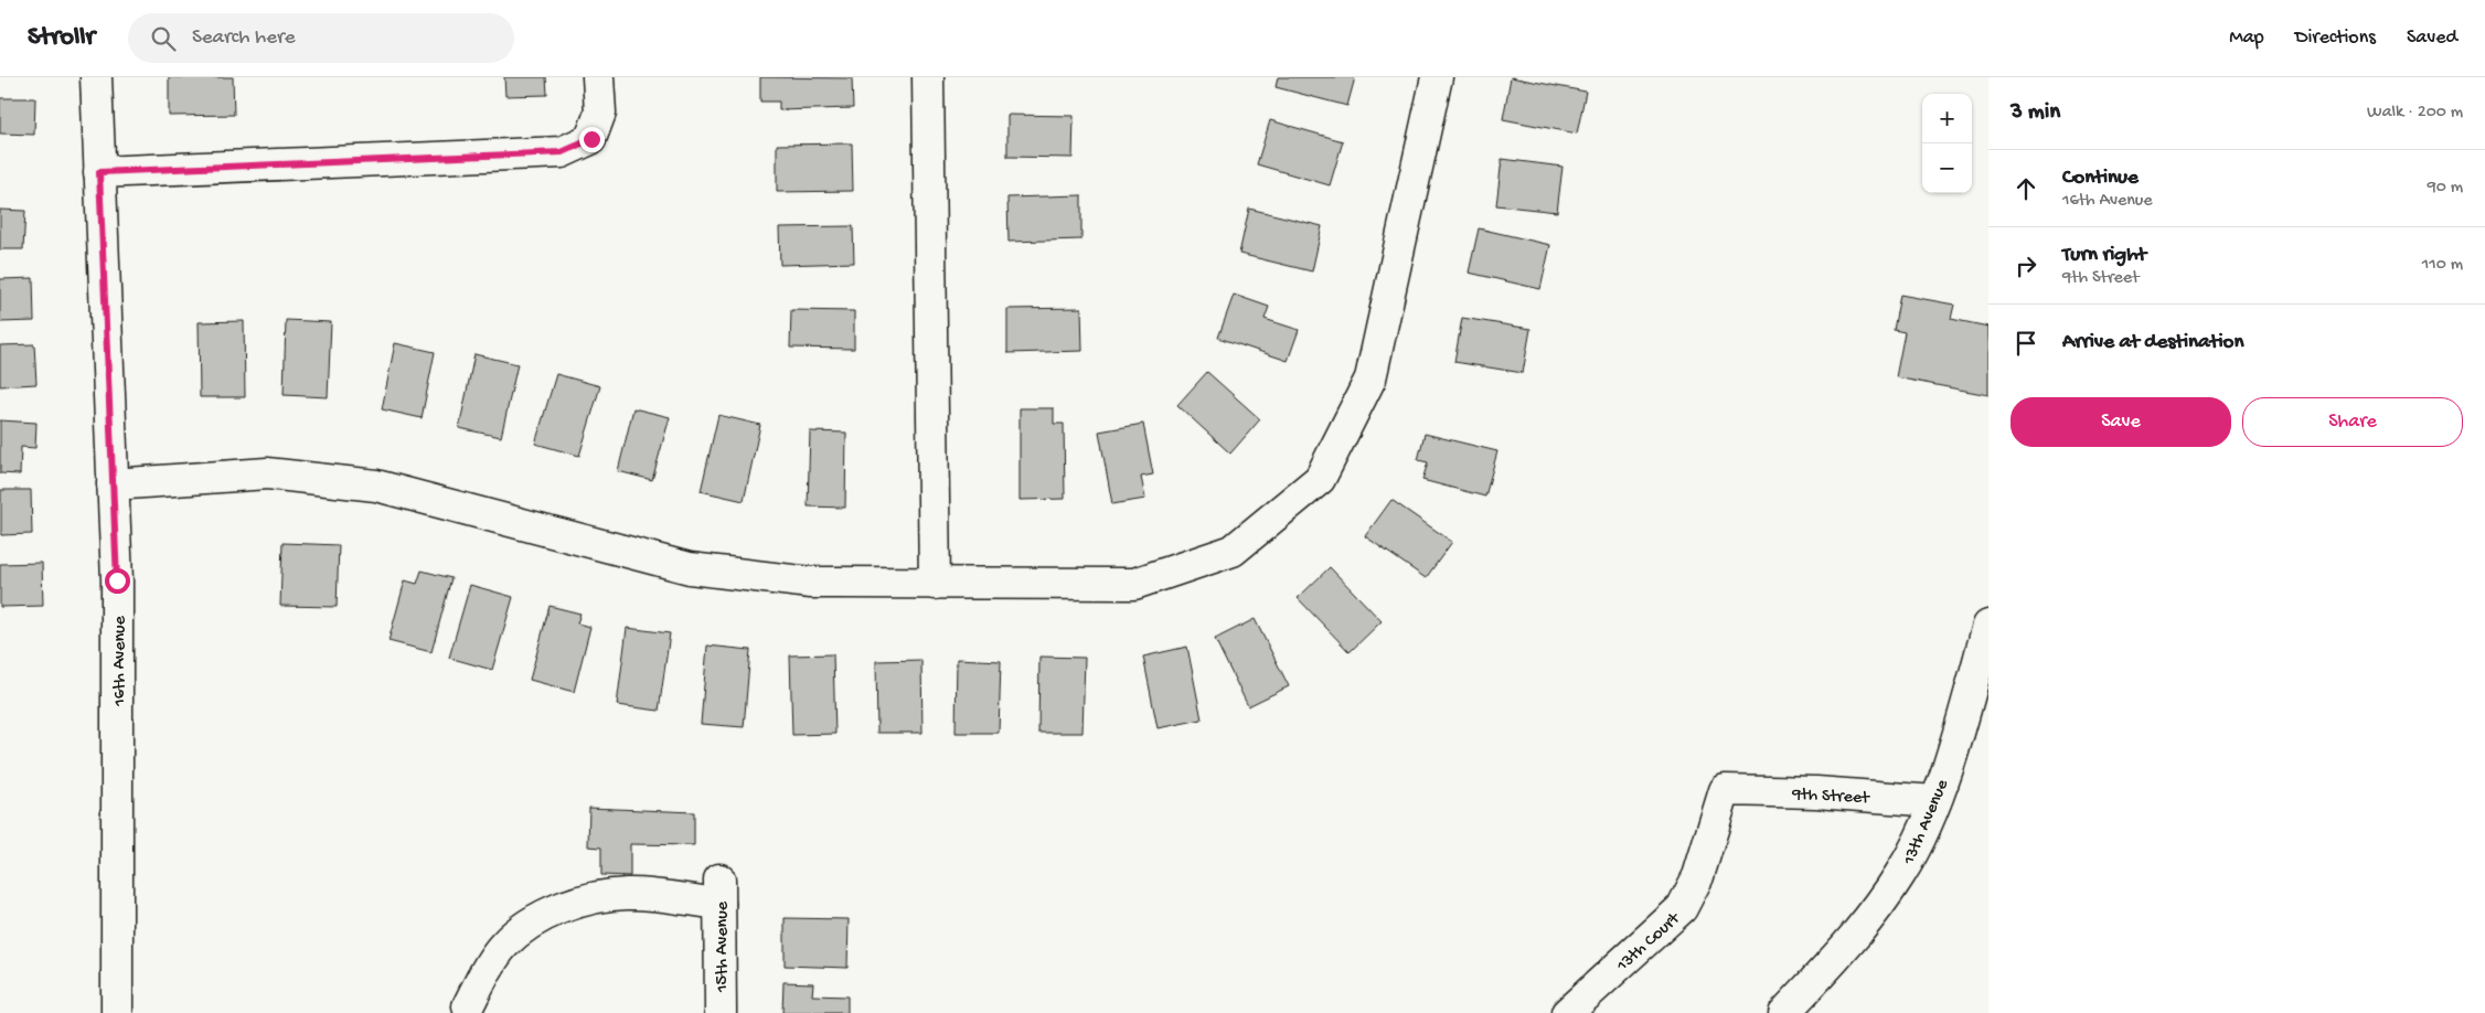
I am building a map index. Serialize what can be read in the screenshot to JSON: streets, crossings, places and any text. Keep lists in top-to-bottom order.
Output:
{
  "streets": {
    "street": [
      "16th Avenue",
      "9th Street",
      "13th Avenue",
      "13th Court",
      "15th Avenue"
    ]
  },
  "crossings": [
    ["9th Street", "13th Avenue"],
    ["9th Street", "13th Court"]
  ],
  "page": {
    "header": "Strollr",
    "search": "Search here",
    "nav": ["Map", "Directions", "Saved"],
    "heading": ["3 min", "Walk · 200 m"],
    "map_buttons": ["+", "−"],
    "list": [
      ["Continue", "16th Avenue", "90 m"],
      ["Turn right", "9th Street", "110 m"],
      "Arrive at destination"
    ],
    "buttons": ["Save", "Share"]
  }
}
